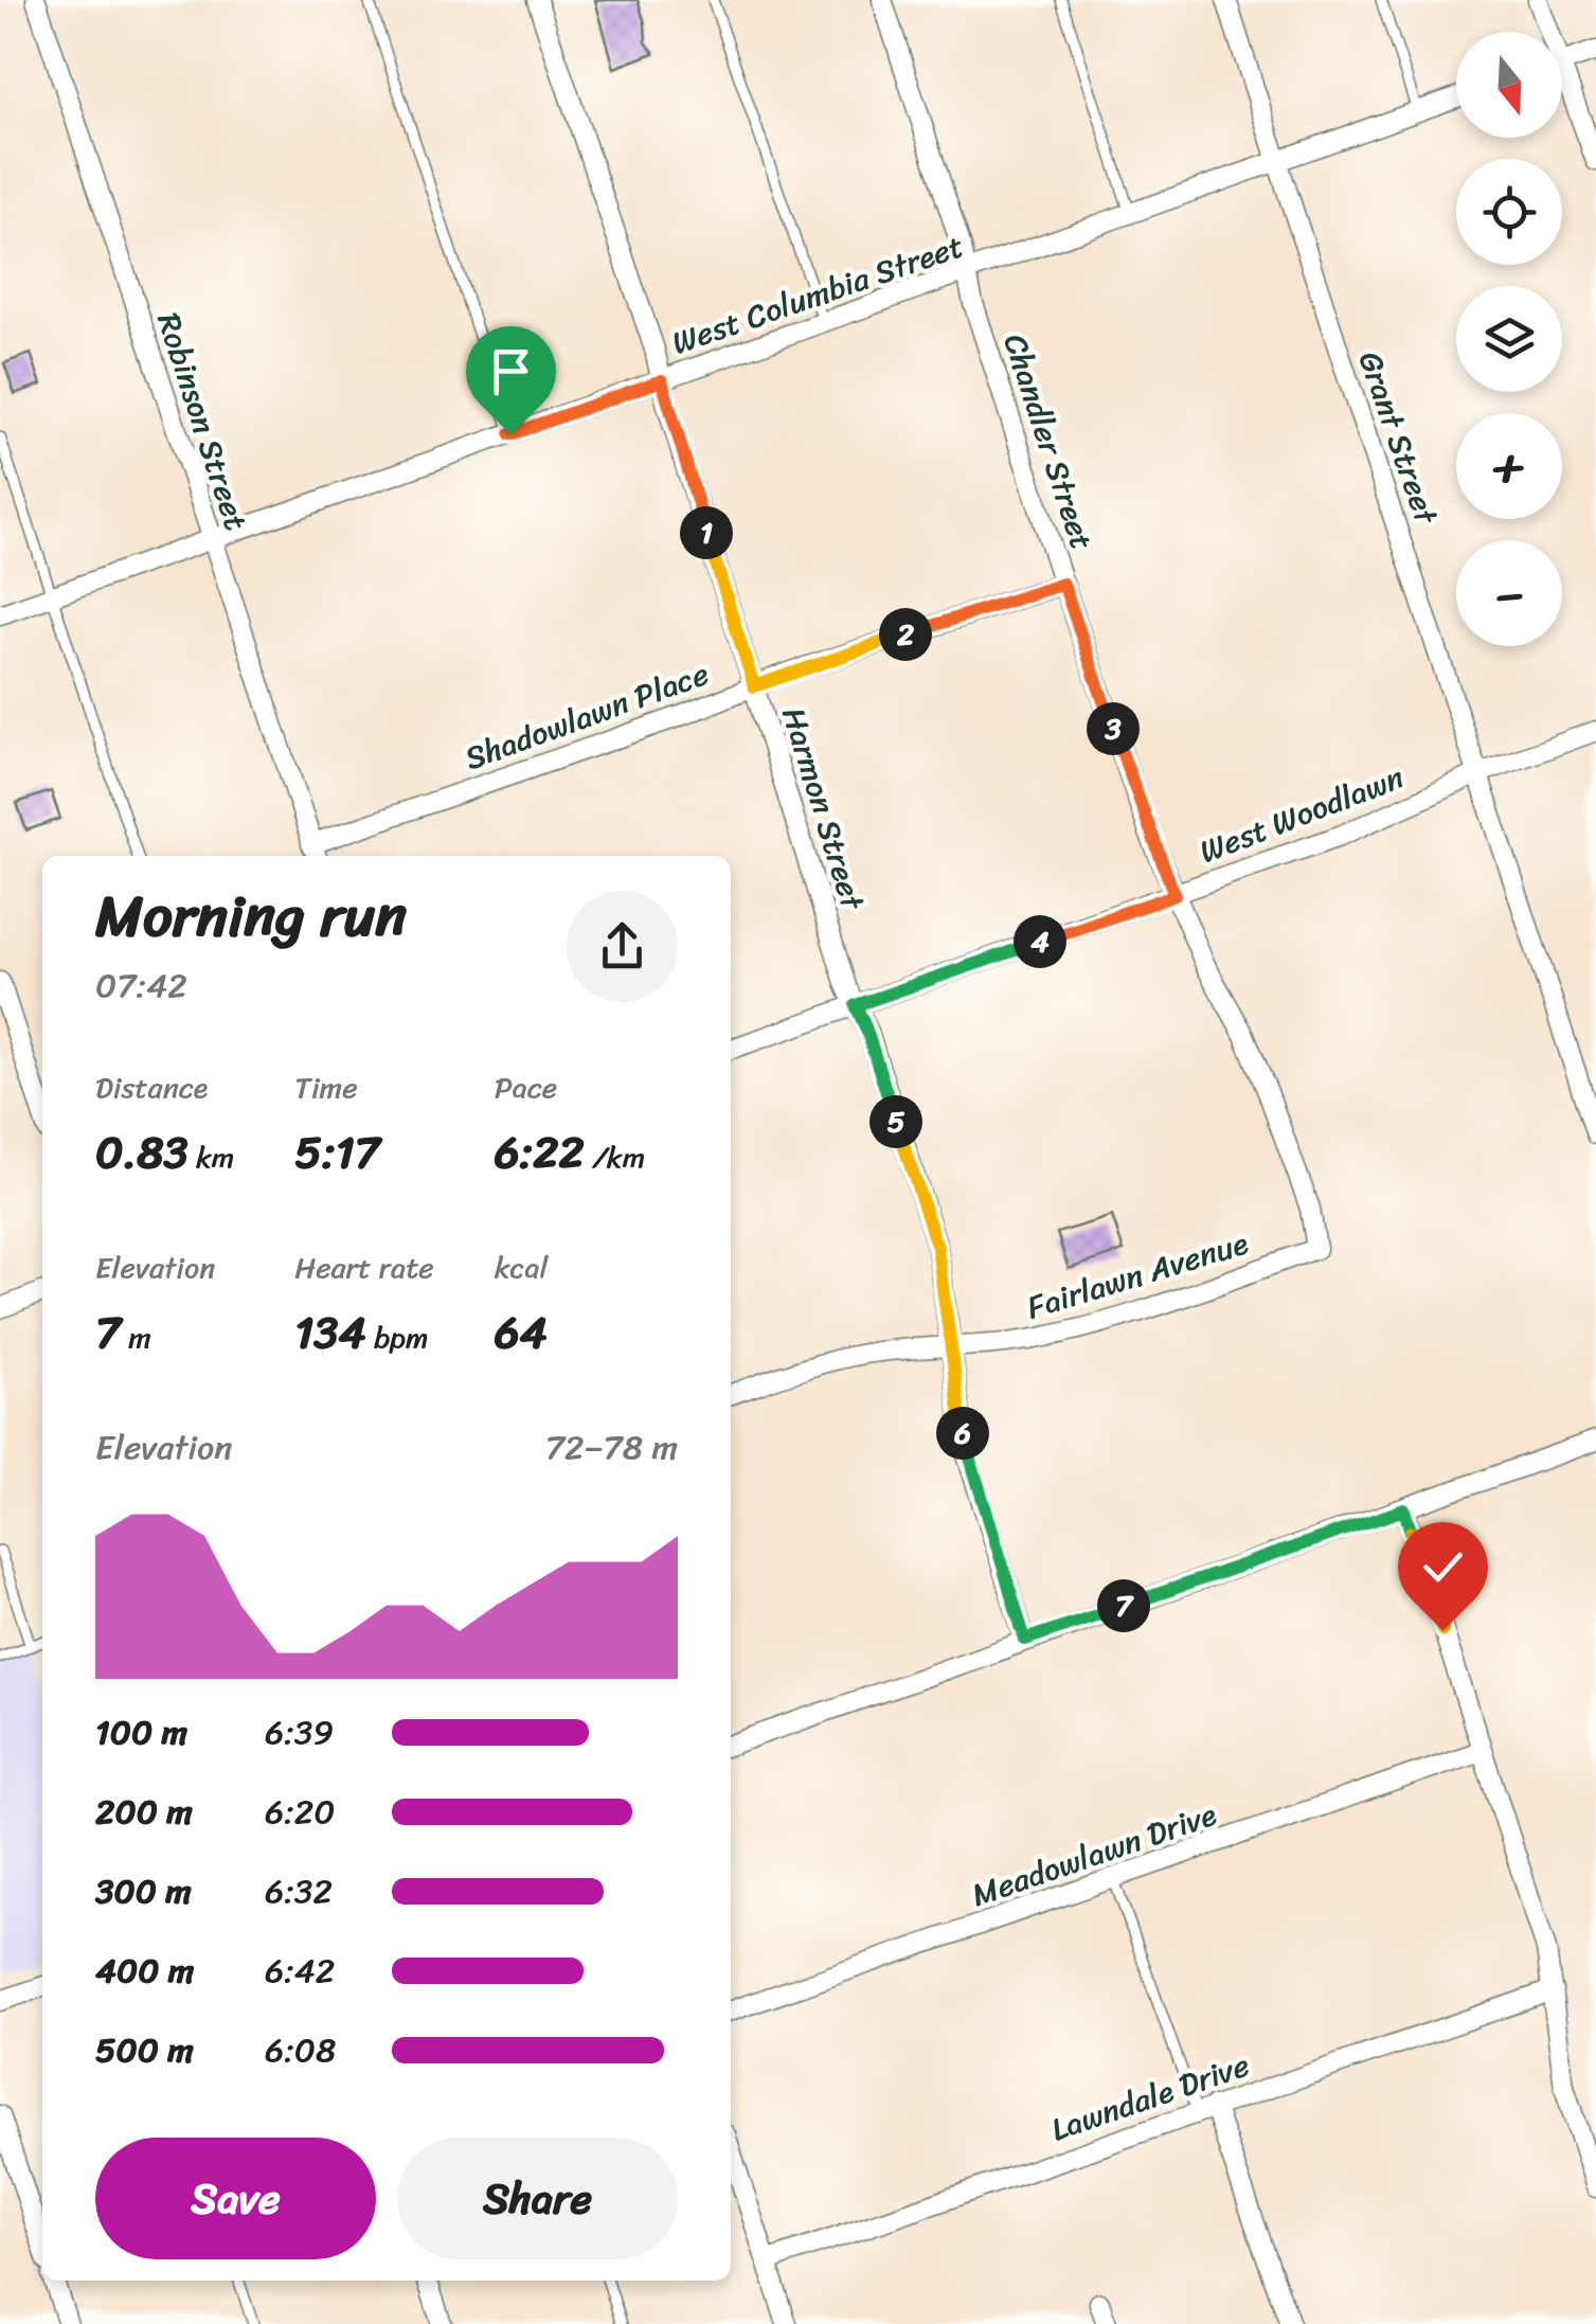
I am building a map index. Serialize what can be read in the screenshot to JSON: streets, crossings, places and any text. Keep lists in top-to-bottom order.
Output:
{
  "streets": {
    "street": [
      "West Columbia Street",
      "Robinson Street",
      "Grant Street",
      "Chandler Street",
      "Shadowlawn Place",
      "Harmon Street",
      "West Woodlawn",
      "Fairlawn Avenue",
      "Meadowlawn Drive",
      "Lawndale Drive"
    ]
  },
  "crossings": [
    ["West Columbia Street", "Robinson Street"],
    ["West Columbia Street", "Grant Street"],
    ["West Columbia Street", "Chandler Street"],
    ["West Columbia Street", "Harmon Street"],
    ["Robinson Street", "Shadowlawn Place"],
    ["Grant Street", "West Woodlawn"],
    ["Chandler Street", "Shadowlawn Place"],
    ["Chandler Street", "West Woodlawn"],
    ["Chandler Street", "Fairlawn Avenue"],
    ["Shadowlawn Place", "Harmon Street"],
    ["Harmon Street", "West Woodlawn"],
    ["Harmon Street", "Fairlawn Avenue"]
  ],
  "north": "bottom",
  "page": {
    "map_buttons": ["+", "−"],
    "pins": [
      "1",
      "2",
      "3",
      "4",
      "5",
      "6",
      "7"
    ],
    "heading": ["Morning run", "07:42"],
    "stats": [
      ["Distance", "0.83 km"],
      ["Time", "5:17"],
      ["Pace", "6:22 /km"],
      ["Elevation", "7 m"],
      ["Heart rate", "134 bpm"],
      ["kcal", "64"]
    ],
    "chart": ["Elevation", "72–78 m"],
    "list": [
      {
        "name": "100 m",
        "note": "6:39"
      },
      {
        "name": "200 m",
        "note": "6:20"
      },
      {
        "name": "300 m",
        "note": "6:32"
      },
      {
        "name": "400 m",
        "note": "6:42"
      },
      {
        "name": "500 m",
        "note": "6:08"
      }
    ],
    "buttons": ["Save", "Share"]
  }
}
